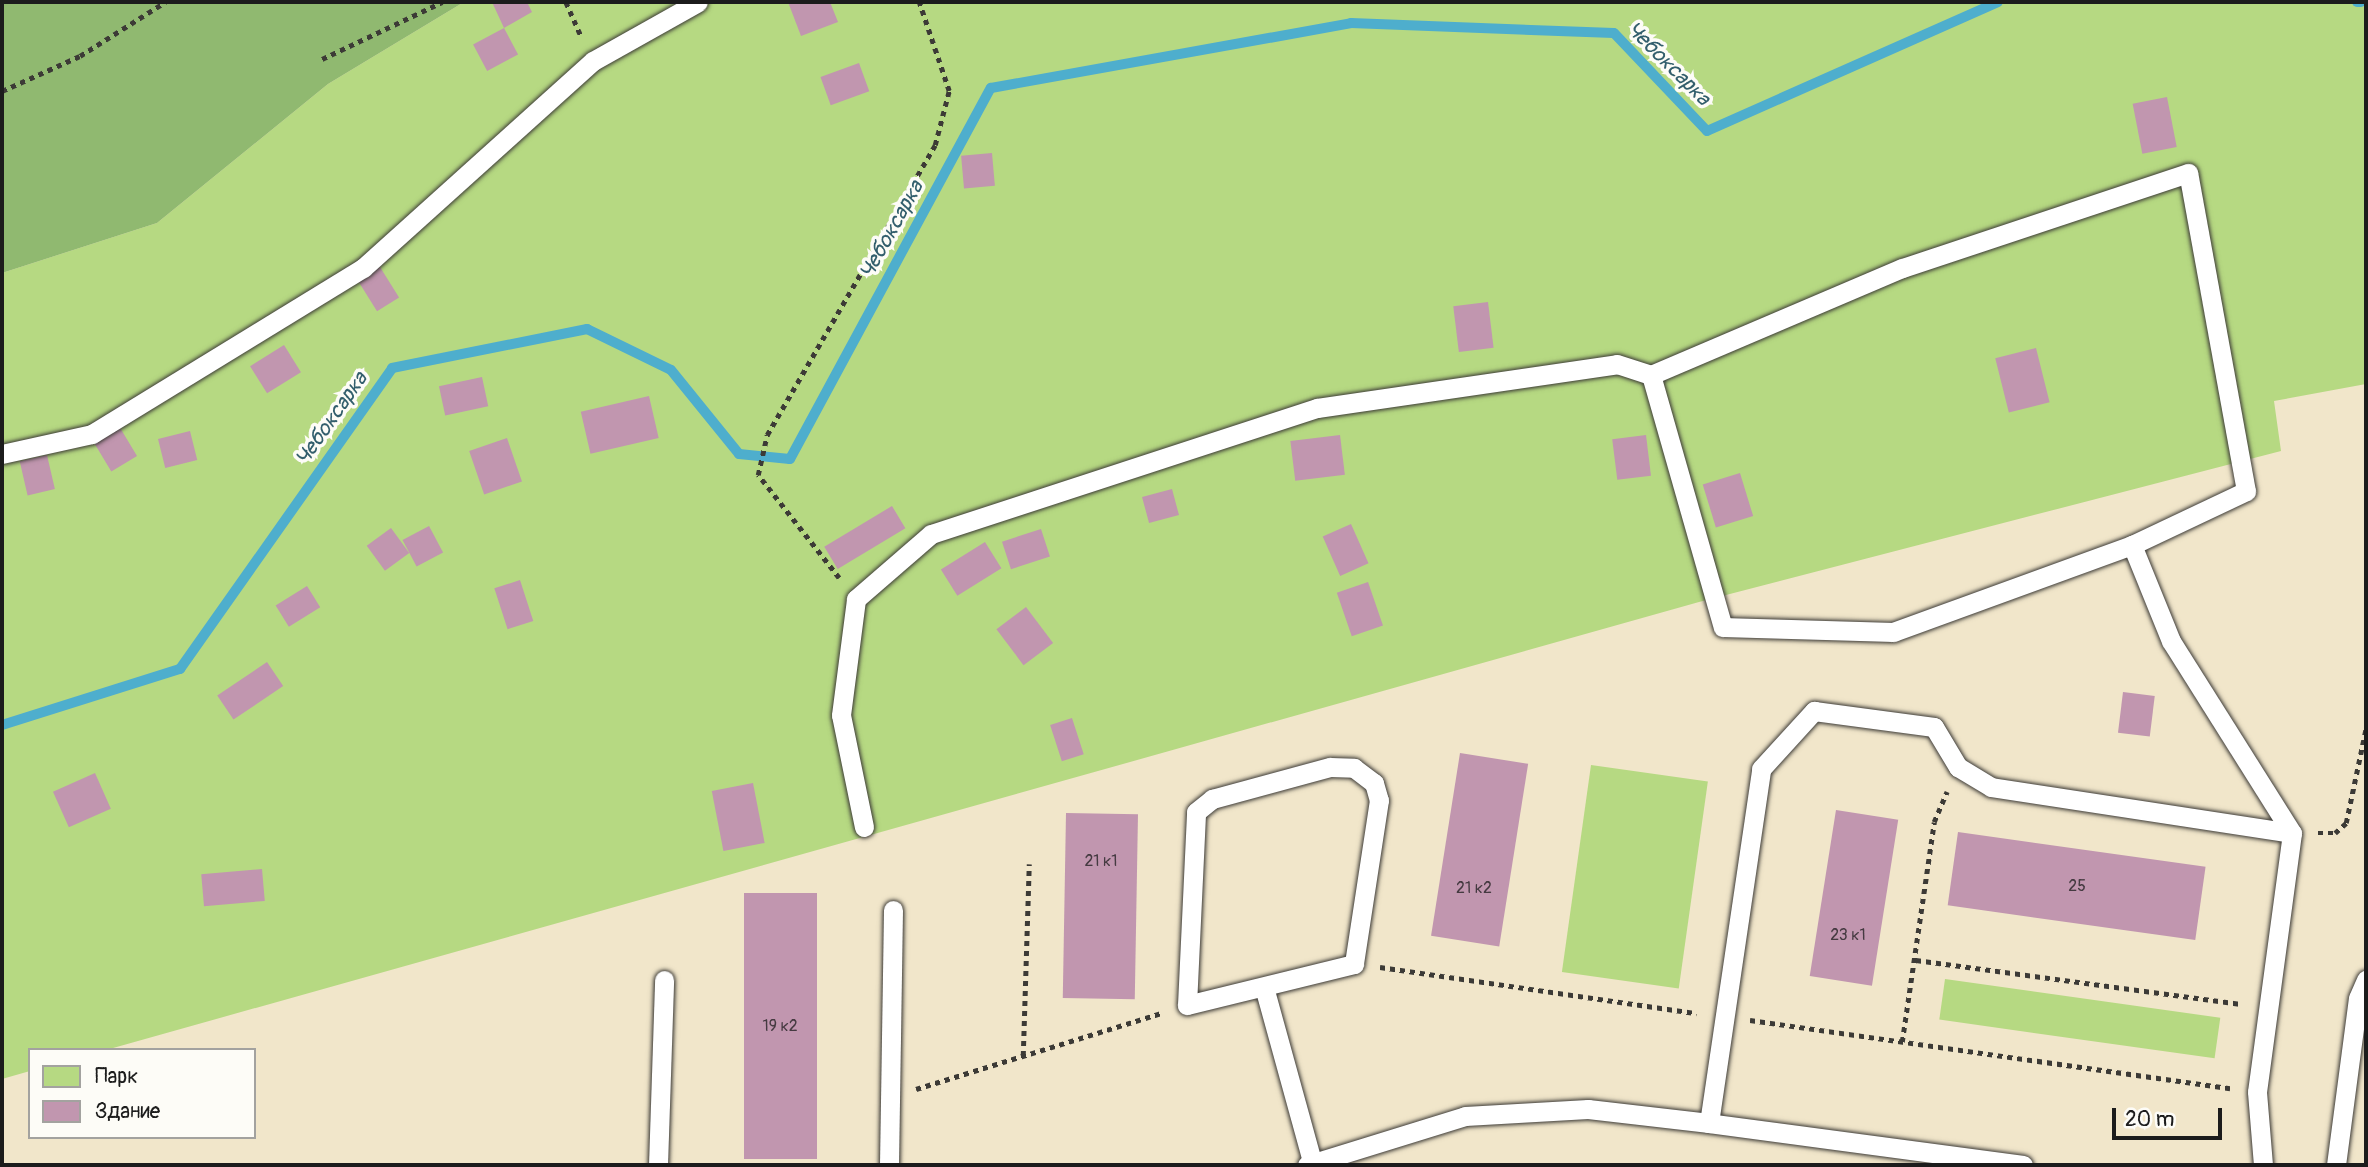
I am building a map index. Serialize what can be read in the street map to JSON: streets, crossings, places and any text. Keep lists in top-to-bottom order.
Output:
{
  "water": ["Чебоксарка"],
  "house_numbers": [
    "21 к1",
    "25",
    "21 к2",
    "23 к1",
    "19 к2"
  ],
  "legend": ["Парк", "Здание"],
  "scale_bar": "20 m"
}
